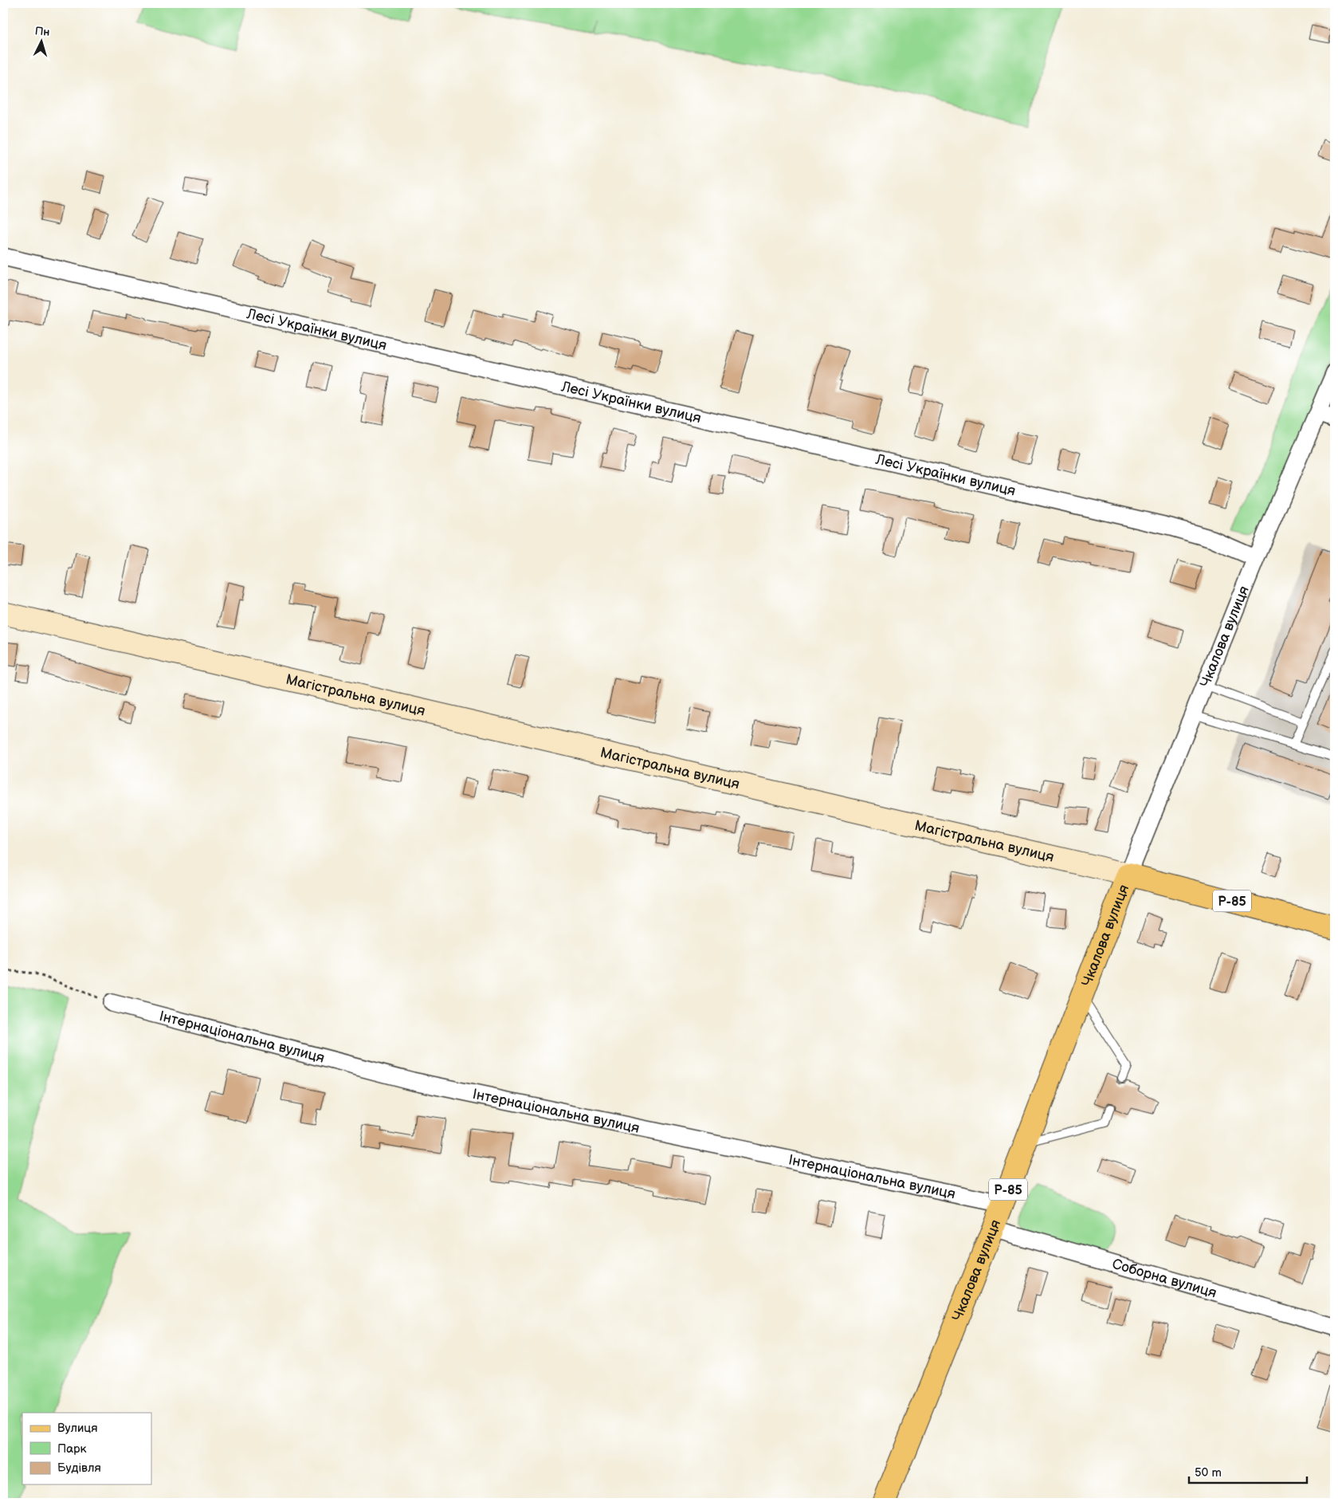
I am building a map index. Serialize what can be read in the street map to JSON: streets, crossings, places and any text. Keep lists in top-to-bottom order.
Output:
{
  "streets": {
    "main road": ["Чкалова вулиця", "Магістральна вулиця", "Р-85"],
    "street": ["Лесі Українки вулиця", "Інтернаціональна вулиця", "Соборна вулиця"]
  },
  "crossings": [
    ["Лесі Українки вулиця", "Чкалова вулиця"],
    ["Чкалова вулиця", "Магістральна вулиця"],
    ["Чкалова вулиця", "Інтернаціональна вулиця"],
    ["Чкалова вулиця", "Соборна вулиця"]
  ],
  "legend": ["Вулиця", "Парк", "Будівля"],
  "scale_bar": "50 m",
  "north": "top"
}
